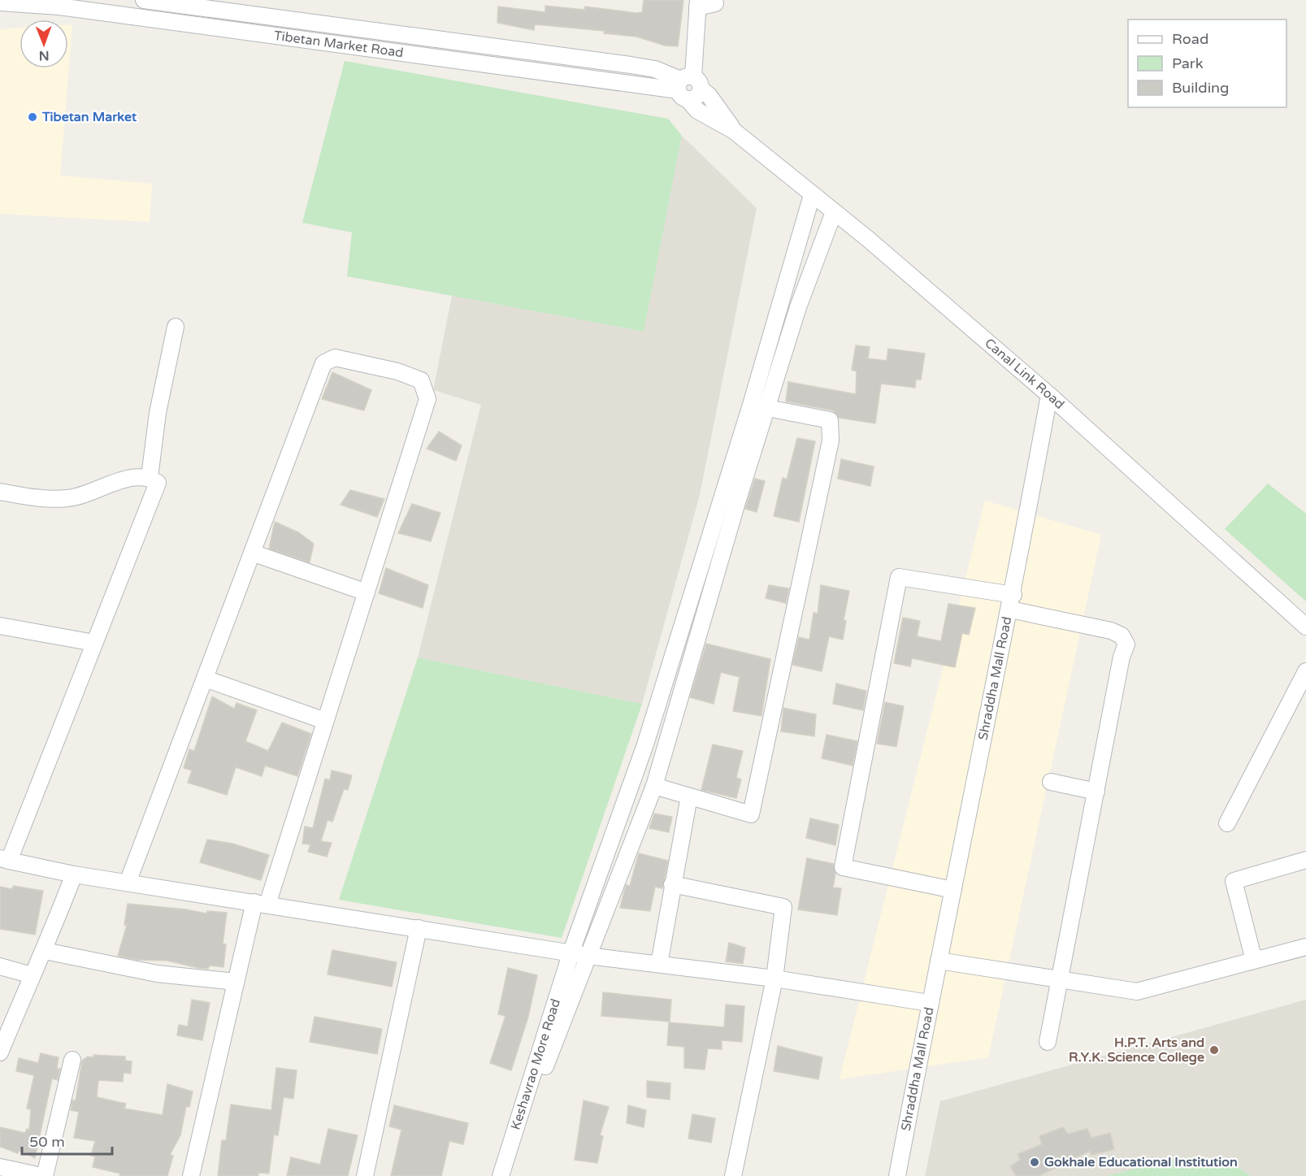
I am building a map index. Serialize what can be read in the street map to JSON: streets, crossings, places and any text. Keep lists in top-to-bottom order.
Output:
{
  "streets": {
    "street": [
      "Tibetan Market Road",
      "Canal Link Road",
      "Shraddha Mall Road",
      "Keshavrao More Road"
    ]
  },
  "crossings": [
    ["Tibetan Market Road", "Canal Link Road"],
    ["Canal Link Road", "Shraddha Mall Road"],
    ["Canal Link Road", "Keshavrao More Road"],
    ["Shraddha Mall Road", "Keshavrao More Road"]
  ],
  "places": ["Tibetan Market", "H.P.T. Arts and R.Y.K. Science College", "Gokhale Educational Institution"],
  "legend": ["Road", "Park", "Building"],
  "scale_bar": "50 m",
  "north": "bottom"
}
